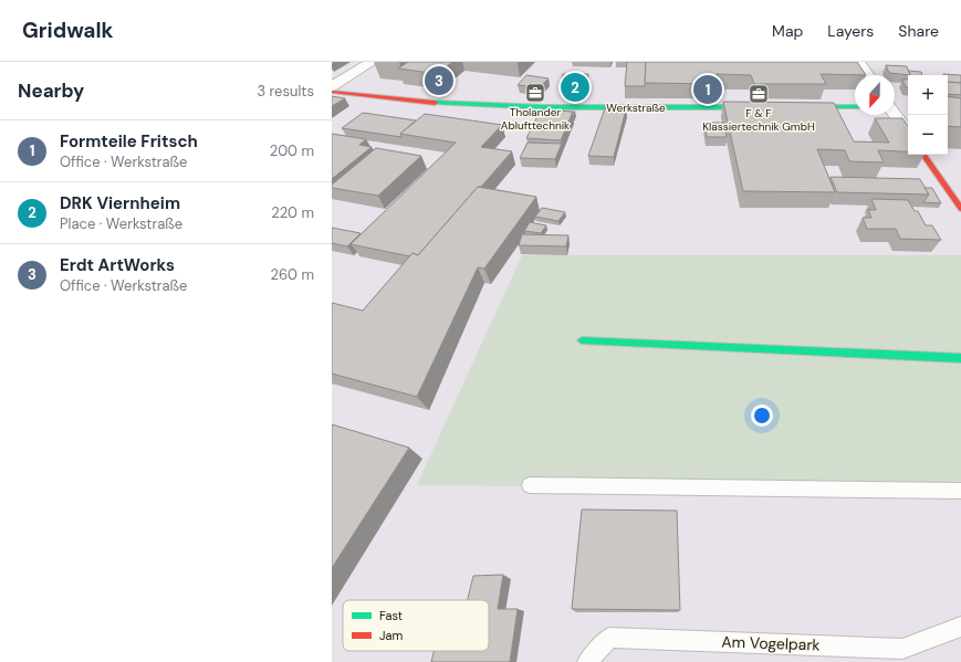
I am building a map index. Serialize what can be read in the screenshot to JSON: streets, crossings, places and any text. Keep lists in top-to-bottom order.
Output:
{
  "streets": {
    "street": ["Werkstraße"],
    "lane": ["Am Vogelpark"]
  },
  "places": {
    "office": ["Tholander Ablufttechnik", "F & F Klassiertechnik GmbH"]
  },
  "legend": ["Fast", "Jam"],
  "north": "bottom",
  "page": {
    "header": "Gridwalk",
    "nav": ["Map", "Layers", "Share"],
    "heading": ["Nearby", "3 results"],
    "pins": ["3", "2", "1"],
    "map_buttons": ["+", "−"],
    "list": [
      {
        "mark": "1",
        "name": "Formteile Fritsch",
        "note": "Office · Werkstraße",
        "value": "200 m"
      },
      {
        "mark": "2",
        "name": "DRK Viernheim",
        "note": "Place · Werkstraße",
        "value": "220 m"
      },
      {
        "mark": "3",
        "name": "Erdt ArtWorks",
        "note": "Office · Werkstraße",
        "value": "260 m"
      }
    ]
  }
}
